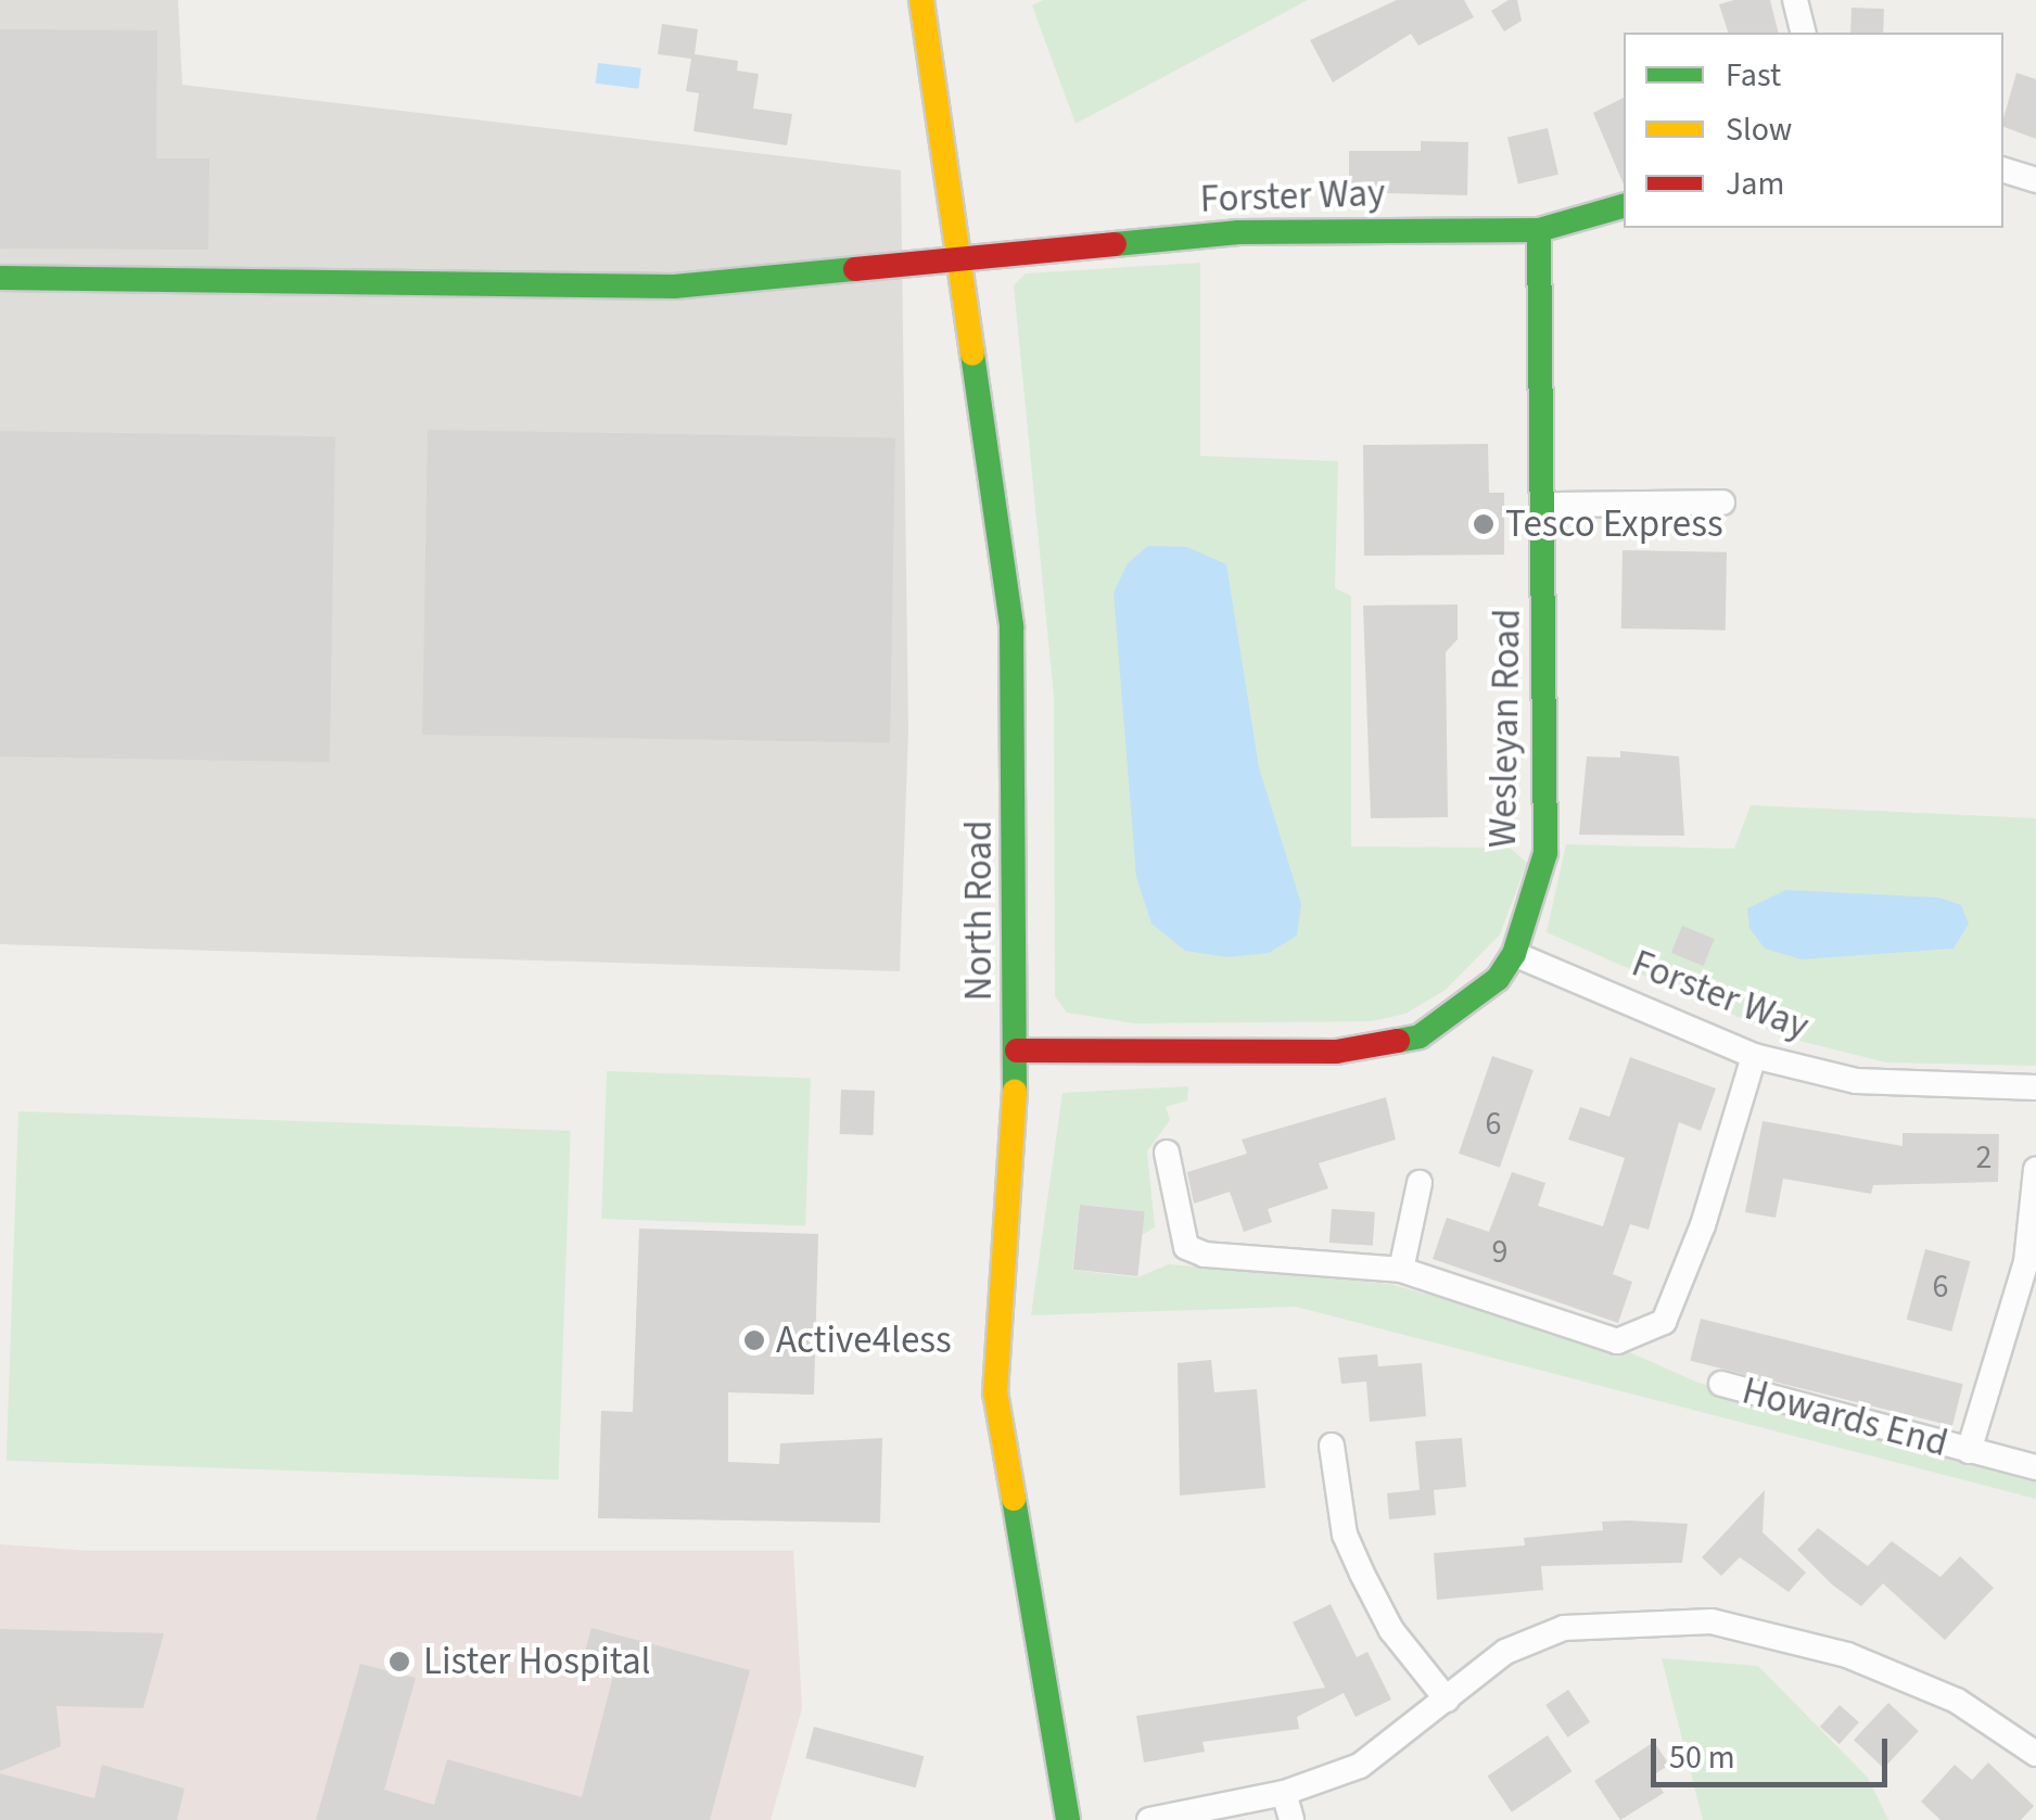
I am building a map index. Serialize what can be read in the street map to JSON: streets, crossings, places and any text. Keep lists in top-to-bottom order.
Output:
{
  "streets": {
    "street": [
      "Forster Way",
      "Wesleyan Road",
      "North Road",
      "Howards End"
    ]
  },
  "crossings": [
    ["Forster Way", "Wesleyan Road"],
    ["Forster Way", "North Road"],
    ["Wesleyan Road", "North Road"]
  ],
  "places": ["Tesco Express", "Active4less", "Lister Hospital"],
  "house_numbers": [
    "6",
    "2",
    "9",
    "6"
  ],
  "legend": ["Fast", "Slow", "Jam"],
  "scale_bar": "50 m"
}
